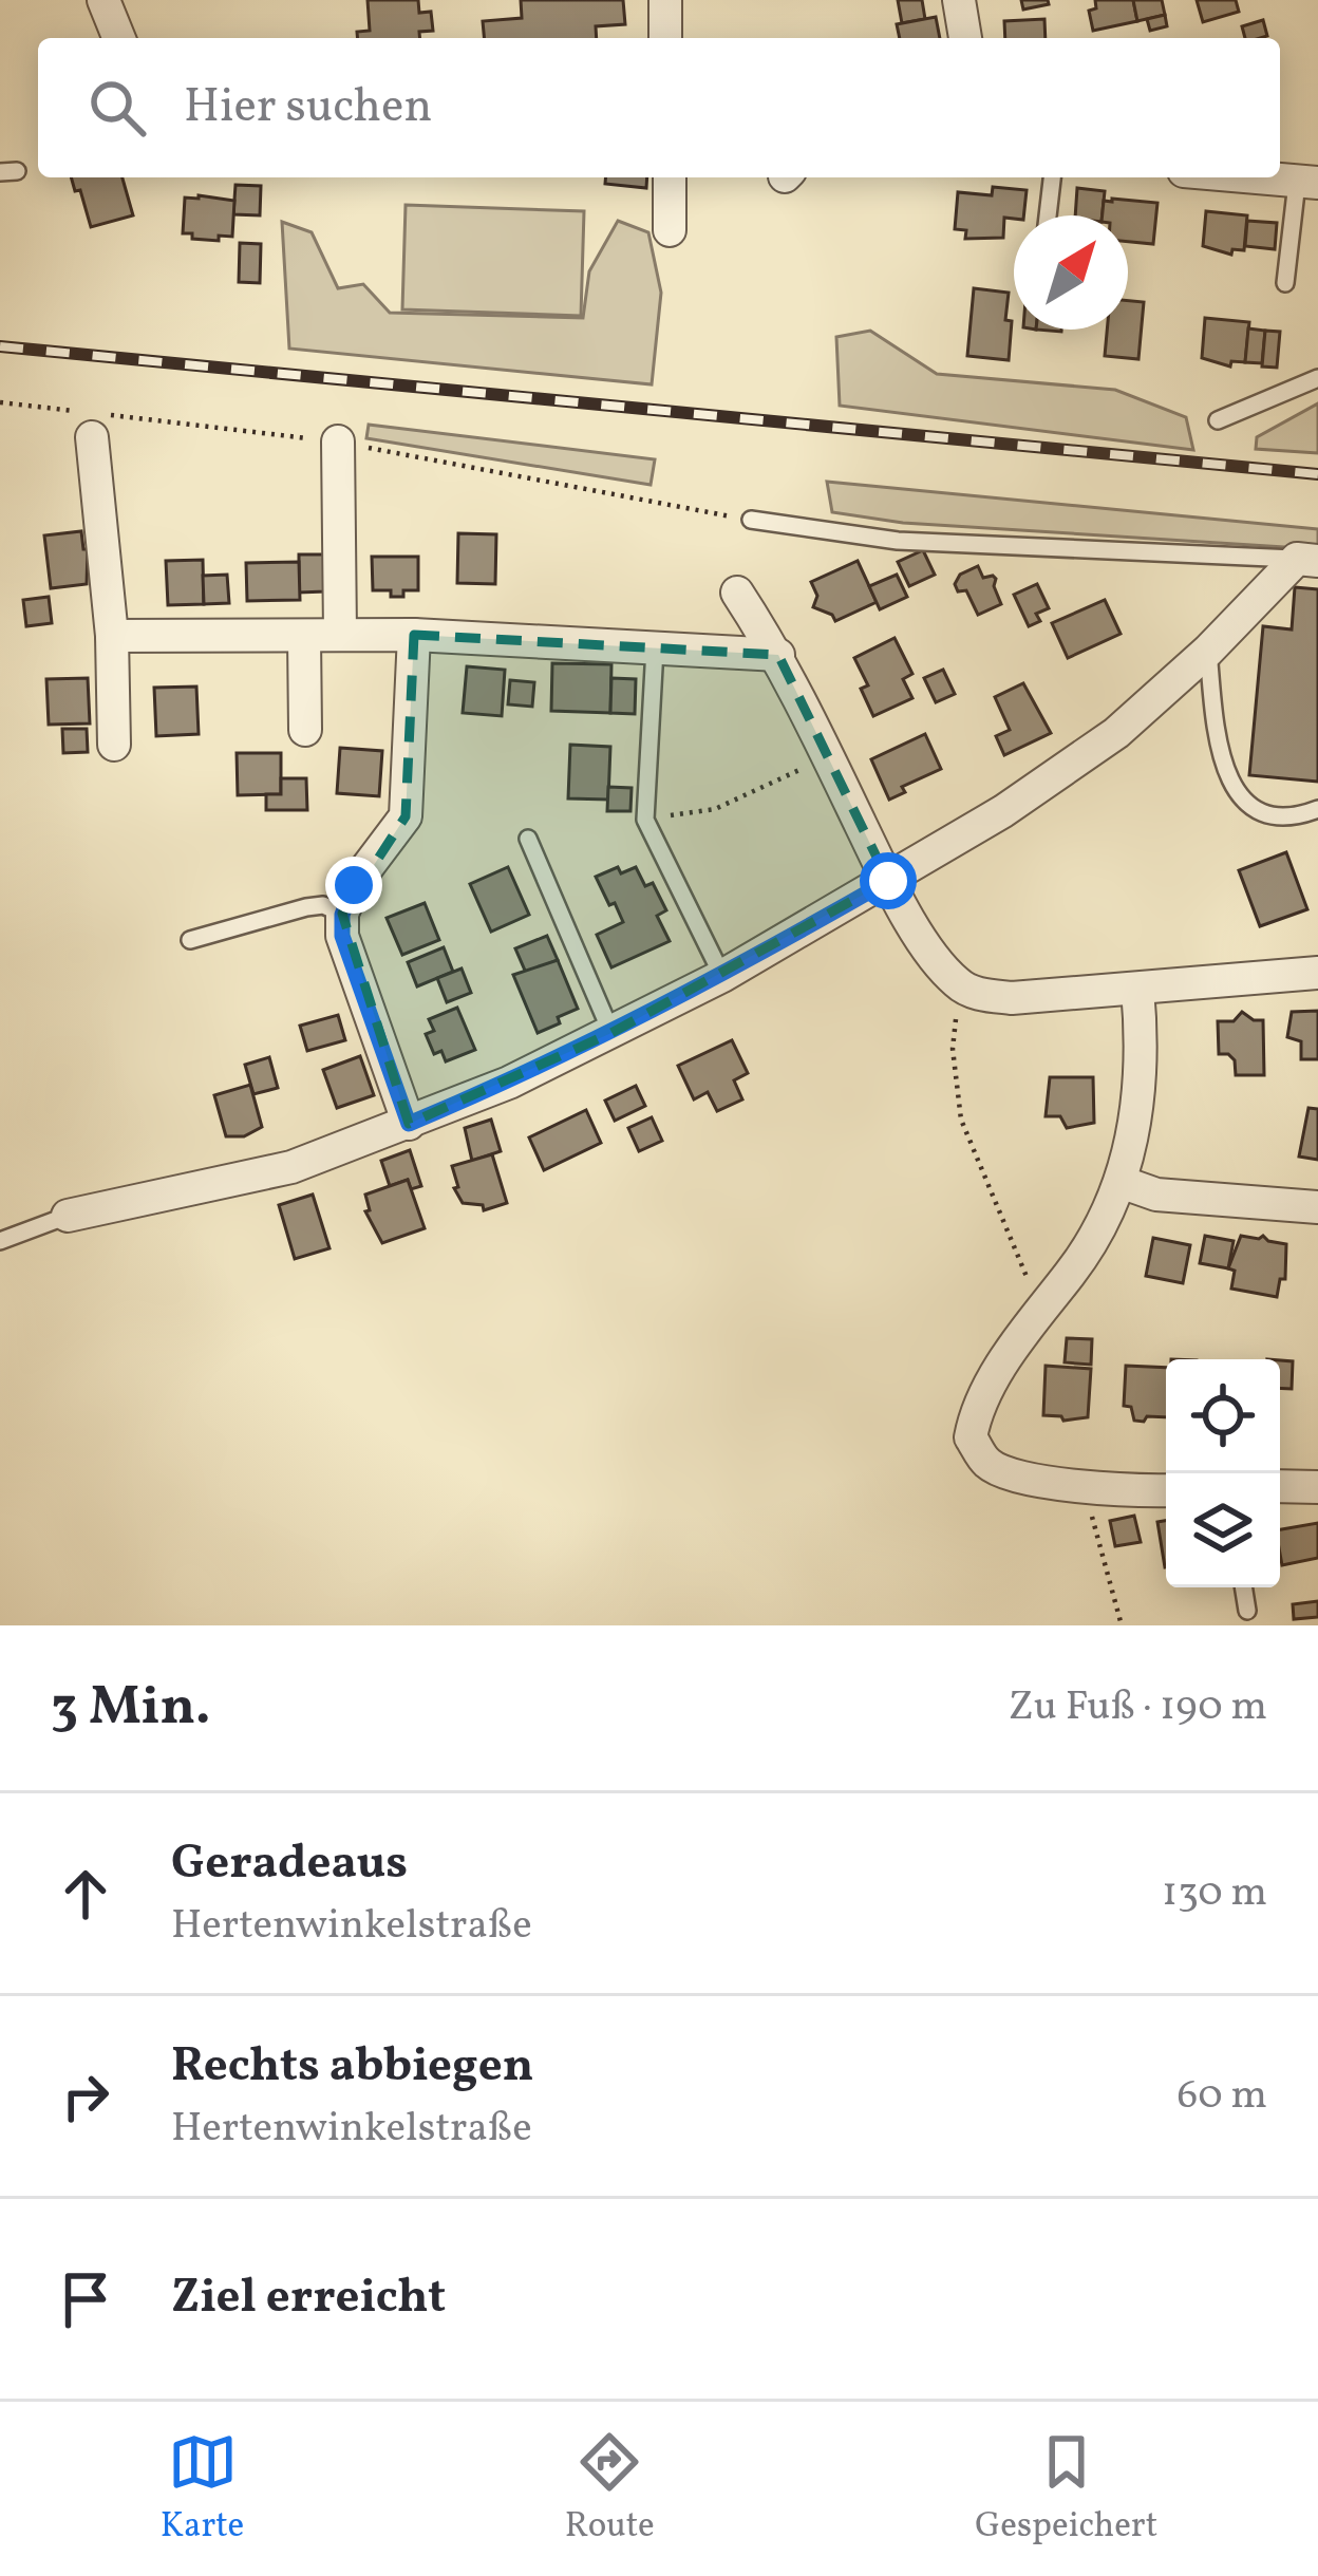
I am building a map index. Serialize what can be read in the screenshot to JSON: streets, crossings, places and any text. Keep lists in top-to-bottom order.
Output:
{
  "north": "top right",
  "page": {
    "search": "Hier suchen",
    "heading": ["3 Min.", "Zu Fuß · 190 m"],
    "list": [
      ["Geradeaus", "Hertenwinkelstraße", "130 m"],
      ["Rechts abbiegen", "Hertenwinkelstraße", "60 m"],
      "Ziel erreicht"
    ],
    "nav": ["Karte", "Route", "Gespeichert"]
  }
}
